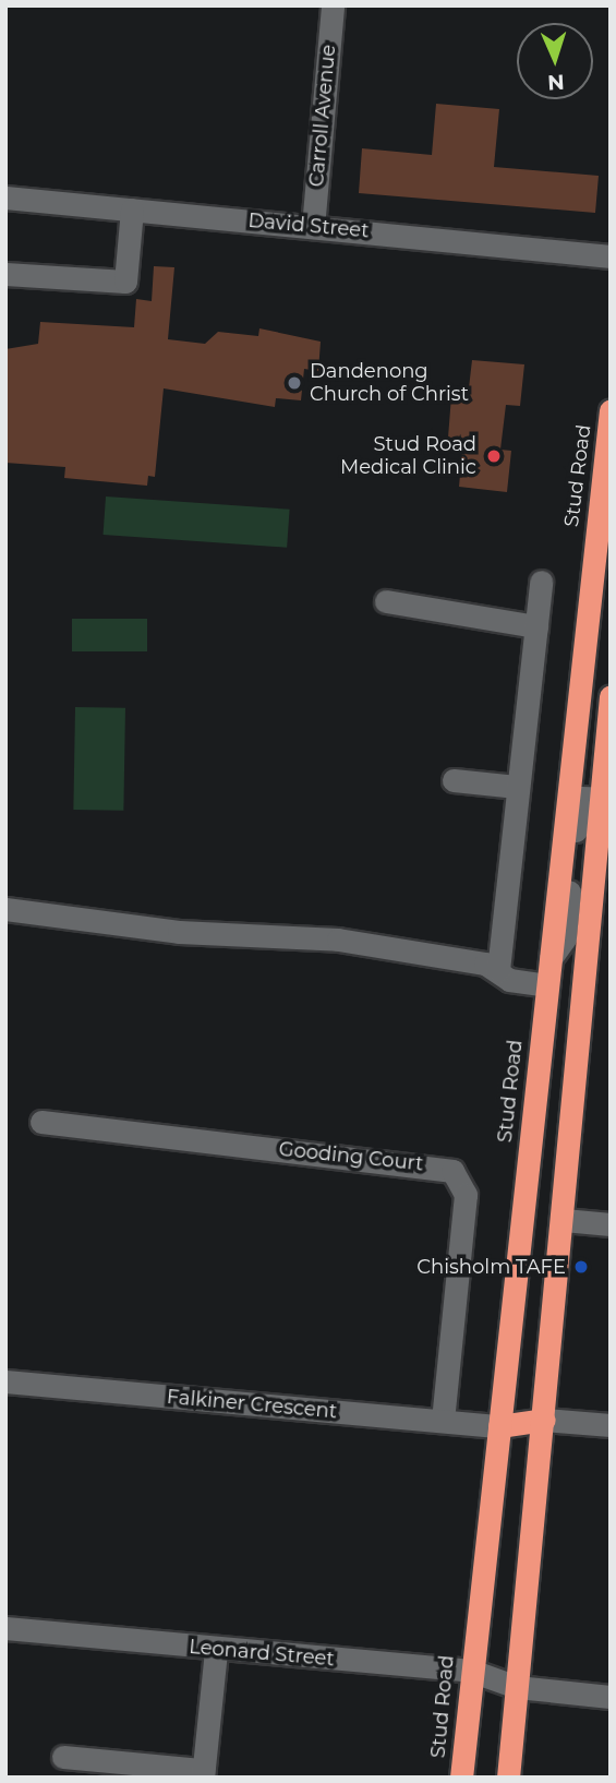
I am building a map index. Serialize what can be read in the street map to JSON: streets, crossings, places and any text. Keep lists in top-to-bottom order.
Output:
{
  "streets": {
    "highway": ["Stud Road"],
    "street": [
      "Carroll Avenue",
      "David Street",
      "Gooding Court",
      "Falkiner Crescent",
      "Leonard Street"
    ]
  },
  "crossings": [
    ["Carroll Avenue", "David Street"],
    ["Stud Road", "Falkiner Crescent"],
    ["Stud Road", "Leonard Street"],
    ["Gooding Court", "Falkiner Crescent"]
  ],
  "places": ["Dandenong Church of Christ", "Stud Road Medical Clinic", "Chisholm TAFE"],
  "north": "bottom"
}
